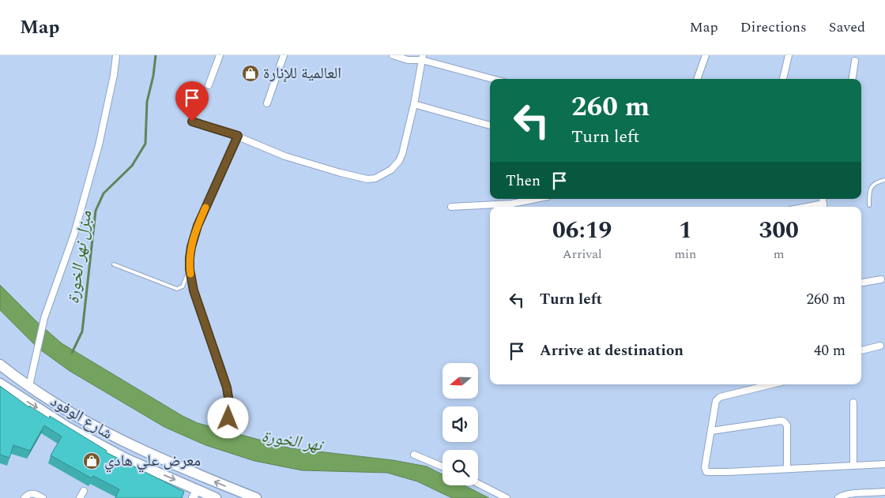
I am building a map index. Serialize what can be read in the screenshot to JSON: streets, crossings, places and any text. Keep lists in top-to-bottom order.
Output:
{
  "streets": {
    "main road": ["شارع الوفود"]
  },
  "water": ["مبزل نهر الخورة", "نهر الخورة"],
  "places": {
    "shop": ["العالمية للإنارة", "معرض علي هادي"]
  },
  "north": "left",
  "page": {
    "header": "Map",
    "nav": ["Map", "Directions", "Saved"],
    "turn": ["260 m", "Turn left"],
    "then": "Then",
    "eta": [
      "06:19",
      "Arrival",
      "1",
      "min",
      "300",
      "m"
    ],
    "list": [
      {
        "name": "Turn left",
        "value": "260 m"
      },
      {
        "name": "Arrive at destination",
        "value": "40 m"
      }
    ]
  }
}
